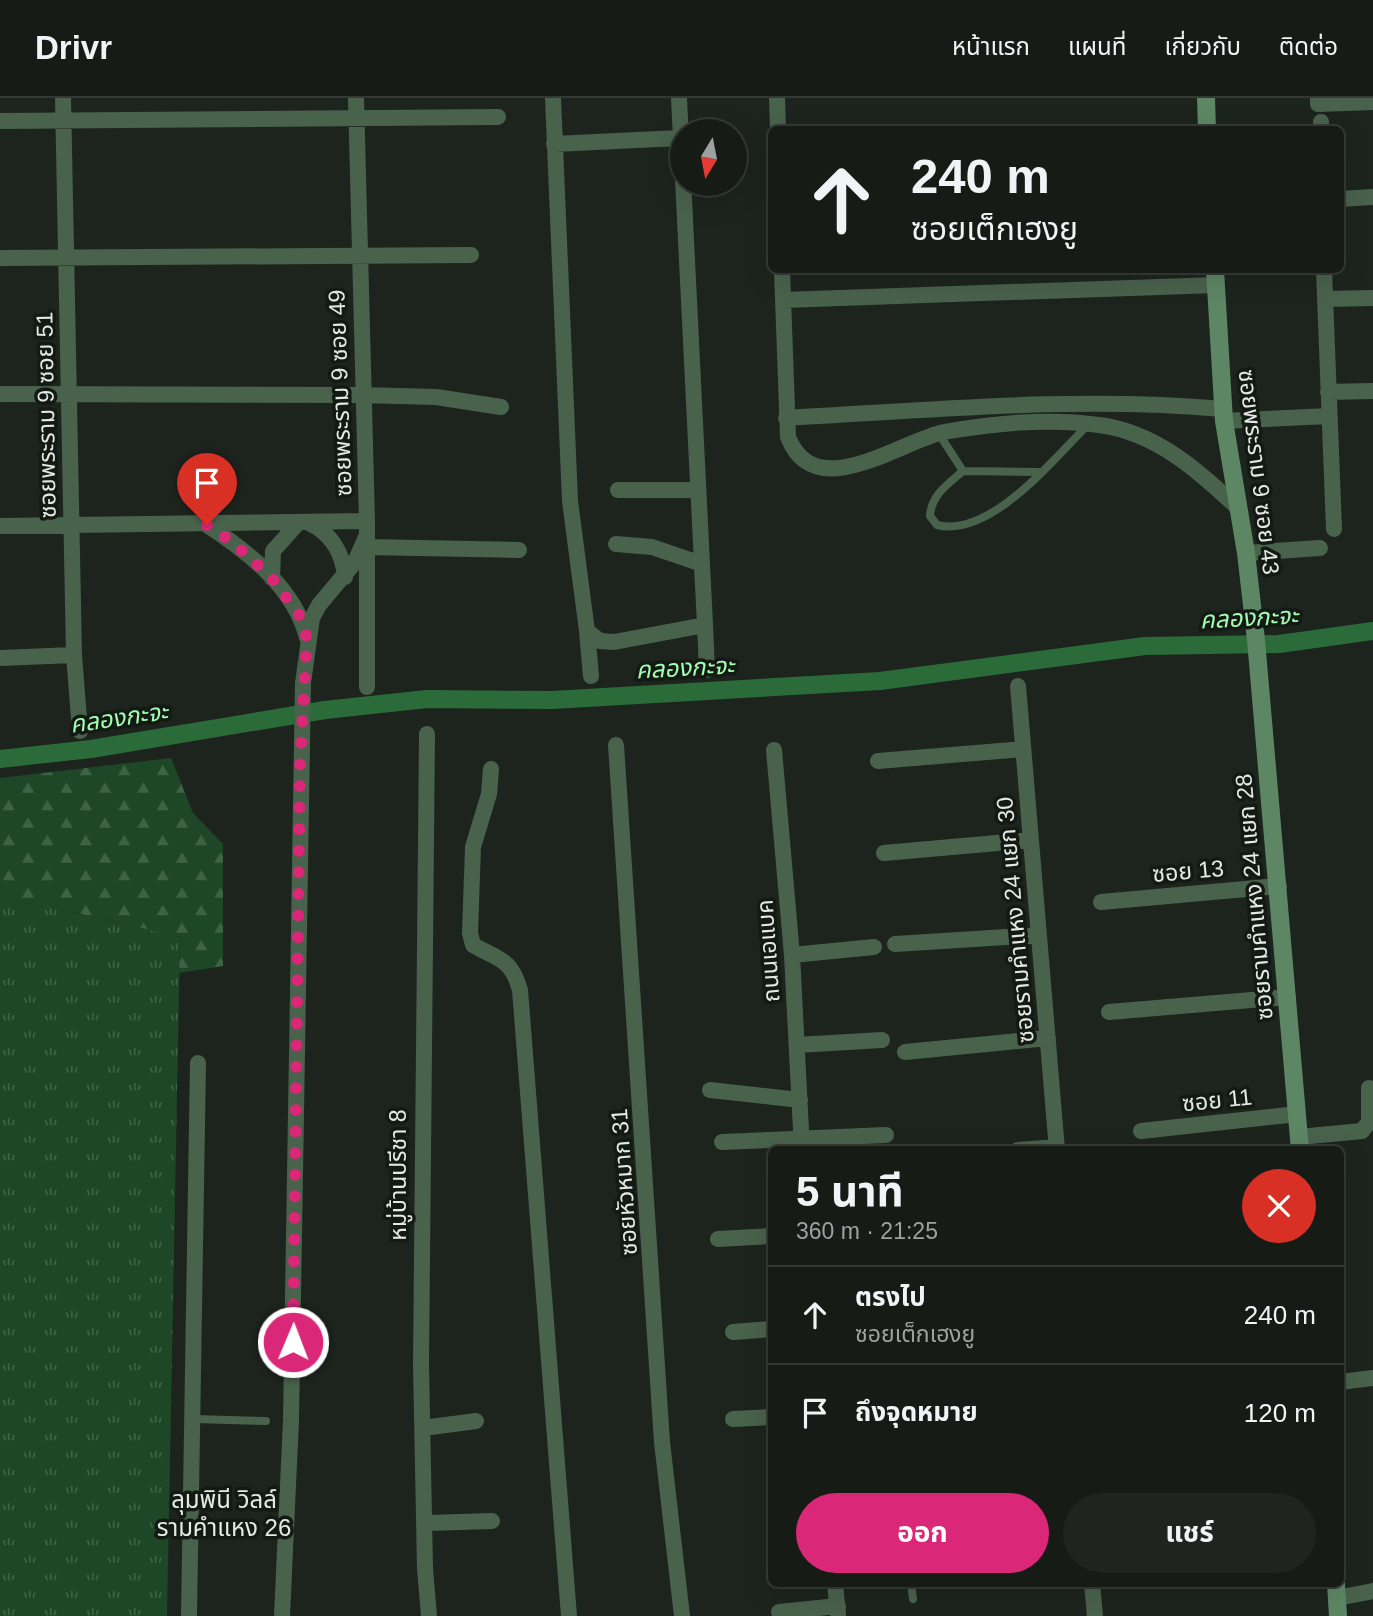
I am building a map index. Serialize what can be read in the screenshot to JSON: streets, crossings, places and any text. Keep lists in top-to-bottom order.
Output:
{
  "streets": {
    "street": [
      "ซอยพระราม 9 ซอย 49",
      "ซอยพระราม 9 ซอย 51",
      "ซอยพระราม 9 ซอย 43",
      "ซอย 13",
      "ซอยรามคำแหง 24 แยก 28",
      "ซอยรามคำแหง 24 แยก 30",
      "ถนนเอแบค",
      "ซอย 11",
      "หมู่บ้านปรีชา 8",
      "ซอยหัวหมาก 31"
    ]
  },
  "crossings": [
    ["ซอยพระราม 9 ซอย 43", "ซอยรามคำแหง 24 แยก 28"],
    ["ซอย 13", "ซอยรามคำแหง 24 แยก 28"],
    ["ซอยรามคำแหง 24 แยก 28", "ซอย 11"]
  ],
  "districts": ["ลุมพินี วิลล์ รามคำแหง 26"],
  "water": ["คลองกะจะ"],
  "north": "bottom",
  "page": {
    "header": "Drivr",
    "nav": [
      "หน้าแรก",
      "แผนที่",
      "เกี่ยวกับ",
      "ติดต่อ"
    ],
    "turn": ["240 m", "ซอยเต็กเฮงยู"],
    "heading": ["5 นาที", "360 m · 21:25"],
    "list": [
      {
        "name": "ตรงไป",
        "note": "ซอยเต็กเฮงยู",
        "value": "240 m"
      },
      {
        "name": "ถึงจุดหมาย",
        "value": "120 m"
      }
    ],
    "buttons": ["ออก", "แชร์"]
  }
}
